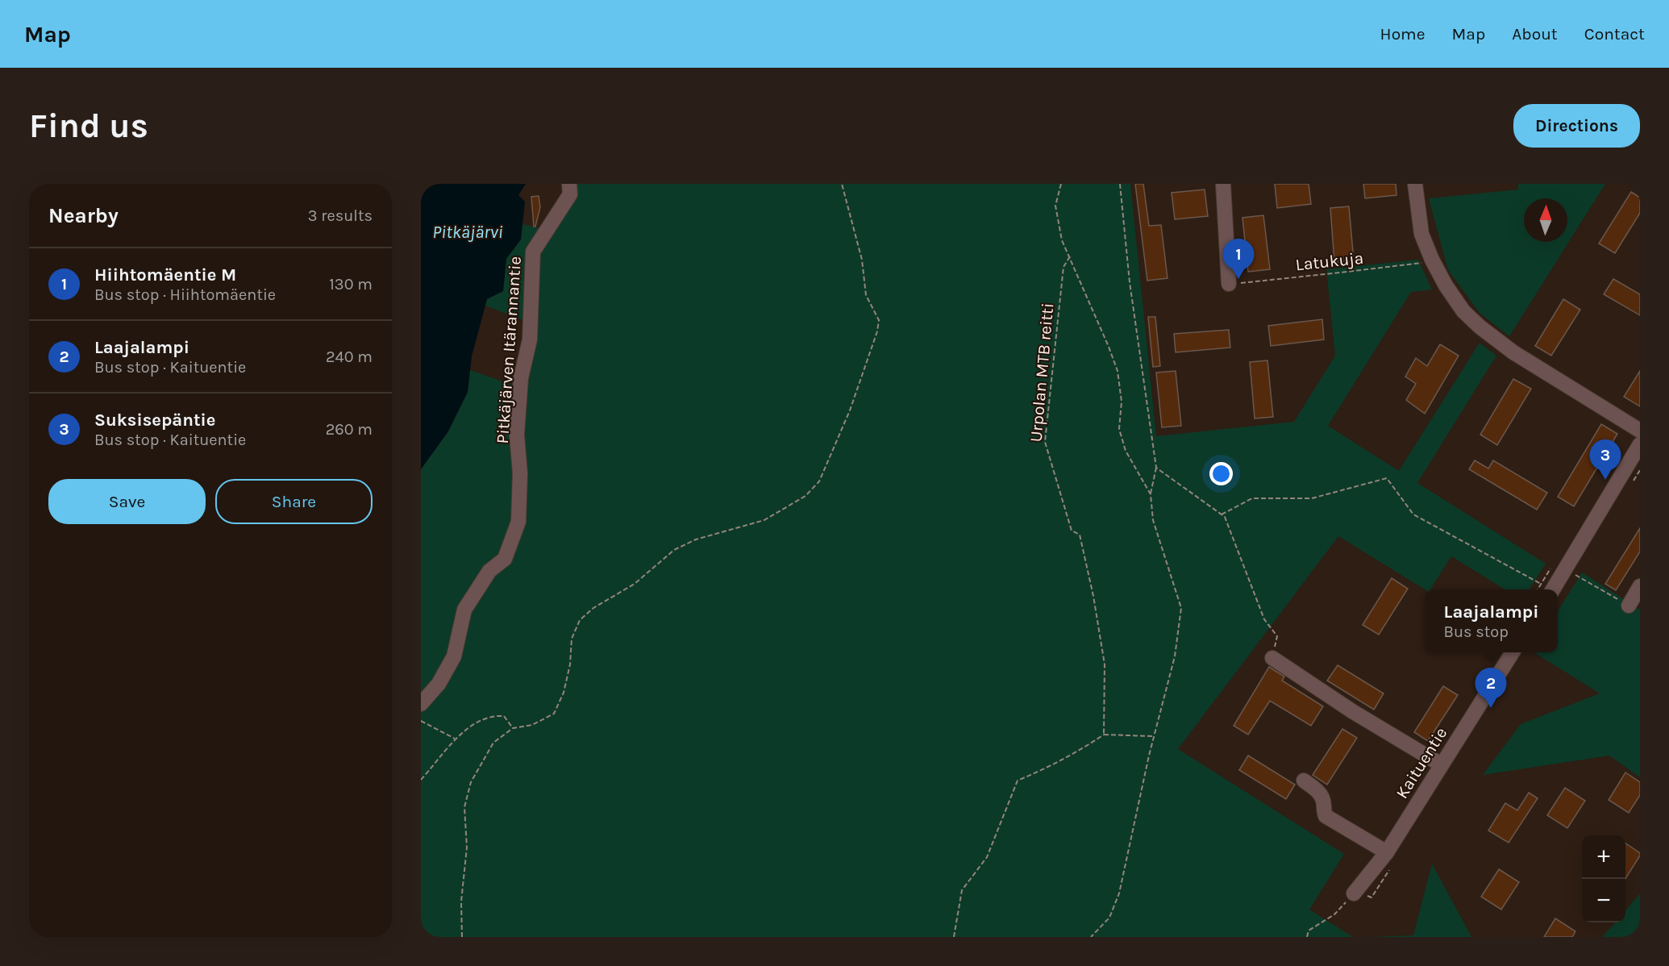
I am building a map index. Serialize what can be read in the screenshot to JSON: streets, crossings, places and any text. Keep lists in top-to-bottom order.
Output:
{
  "streets": {
    "street": ["Pitkäjärven Itärannantie", "Kaituentie"],
    "path": ["Latukuja", "Urpolan MTB reitti"]
  },
  "water": ["Pitkäjärvi"],
  "north": "top",
  "page": {
    "header": "Map",
    "nav": [
      "Home",
      "Map",
      "About",
      "Contact"
    ],
    "buttons": [
      "Directions",
      ["Save", "Share"]
    ],
    "title": "Find us",
    "heading": ["Nearby", "3 results"],
    "pins": ["1", "3", "2"],
    "list": [
      {
        "mark": "1",
        "name": "Hiihtomäentie M",
        "note": "Bus stop · Hiihtomäentie",
        "value": "130 m"
      },
      {
        "mark": "2",
        "name": "Laajalampi",
        "note": "Bus stop · Kaituentie",
        "value": "240 m"
      },
      {
        "mark": "3",
        "name": "Suksisepäntie",
        "note": "Bus stop · Kaituentie",
        "value": "260 m"
      }
    ],
    "popup": ["Laajalampi", "Bus stop"],
    "map_buttons": ["+", "−"]
  }
}
